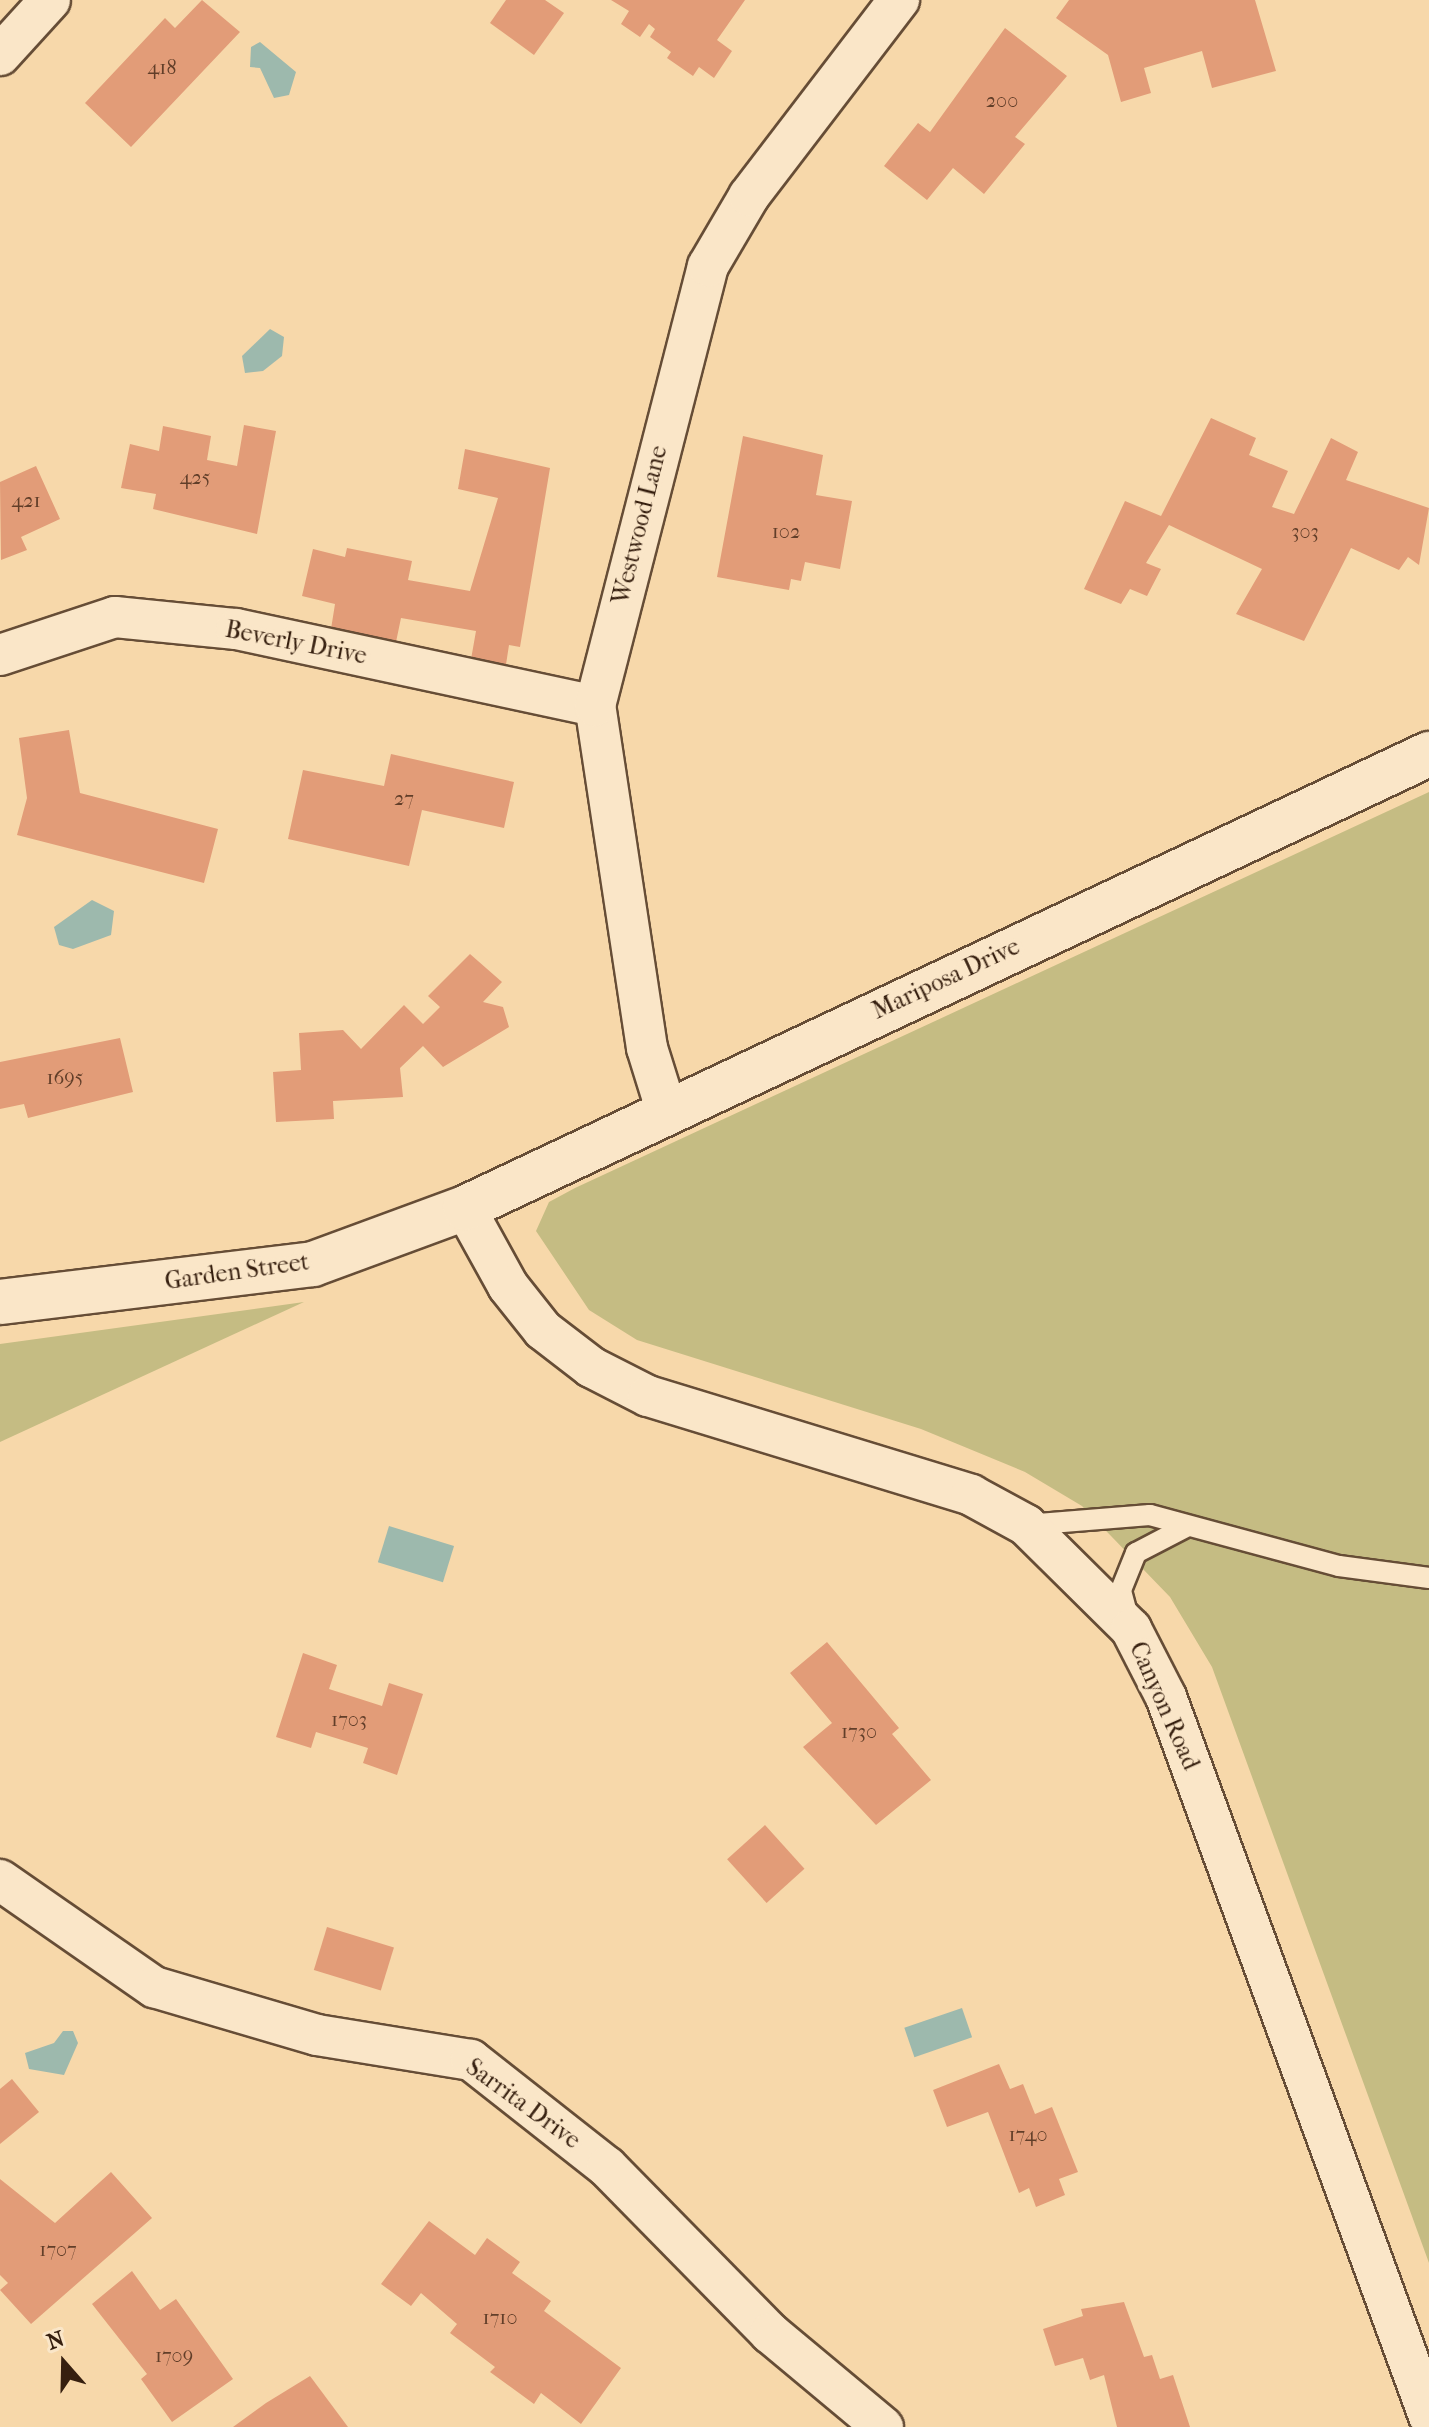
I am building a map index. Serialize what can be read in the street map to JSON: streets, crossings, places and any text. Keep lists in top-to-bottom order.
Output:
{
  "streets": {
    "street": [
      "Westwood Lane",
      "Beverly Drive",
      "Mariposa Drive",
      "Garden Street",
      "Canyon Road",
      "Sarrita Drive"
    ]
  },
  "crossings": [
    ["Westwood Lane", "Beverly Drive"],
    ["Westwood Lane", "Mariposa Drive"],
    ["Mariposa Drive", "Garden Street"],
    ["Mariposa Drive", "Canyon Road"],
    ["Garden Street", "Canyon Road"]
  ],
  "house_numbers": [
    "418",
    "200",
    "425",
    "421",
    "102",
    "303",
    "27",
    "1695",
    "1703",
    "1730",
    "1740",
    "1707",
    "1710",
    "1709"
  ],
  "north": "top"
}
